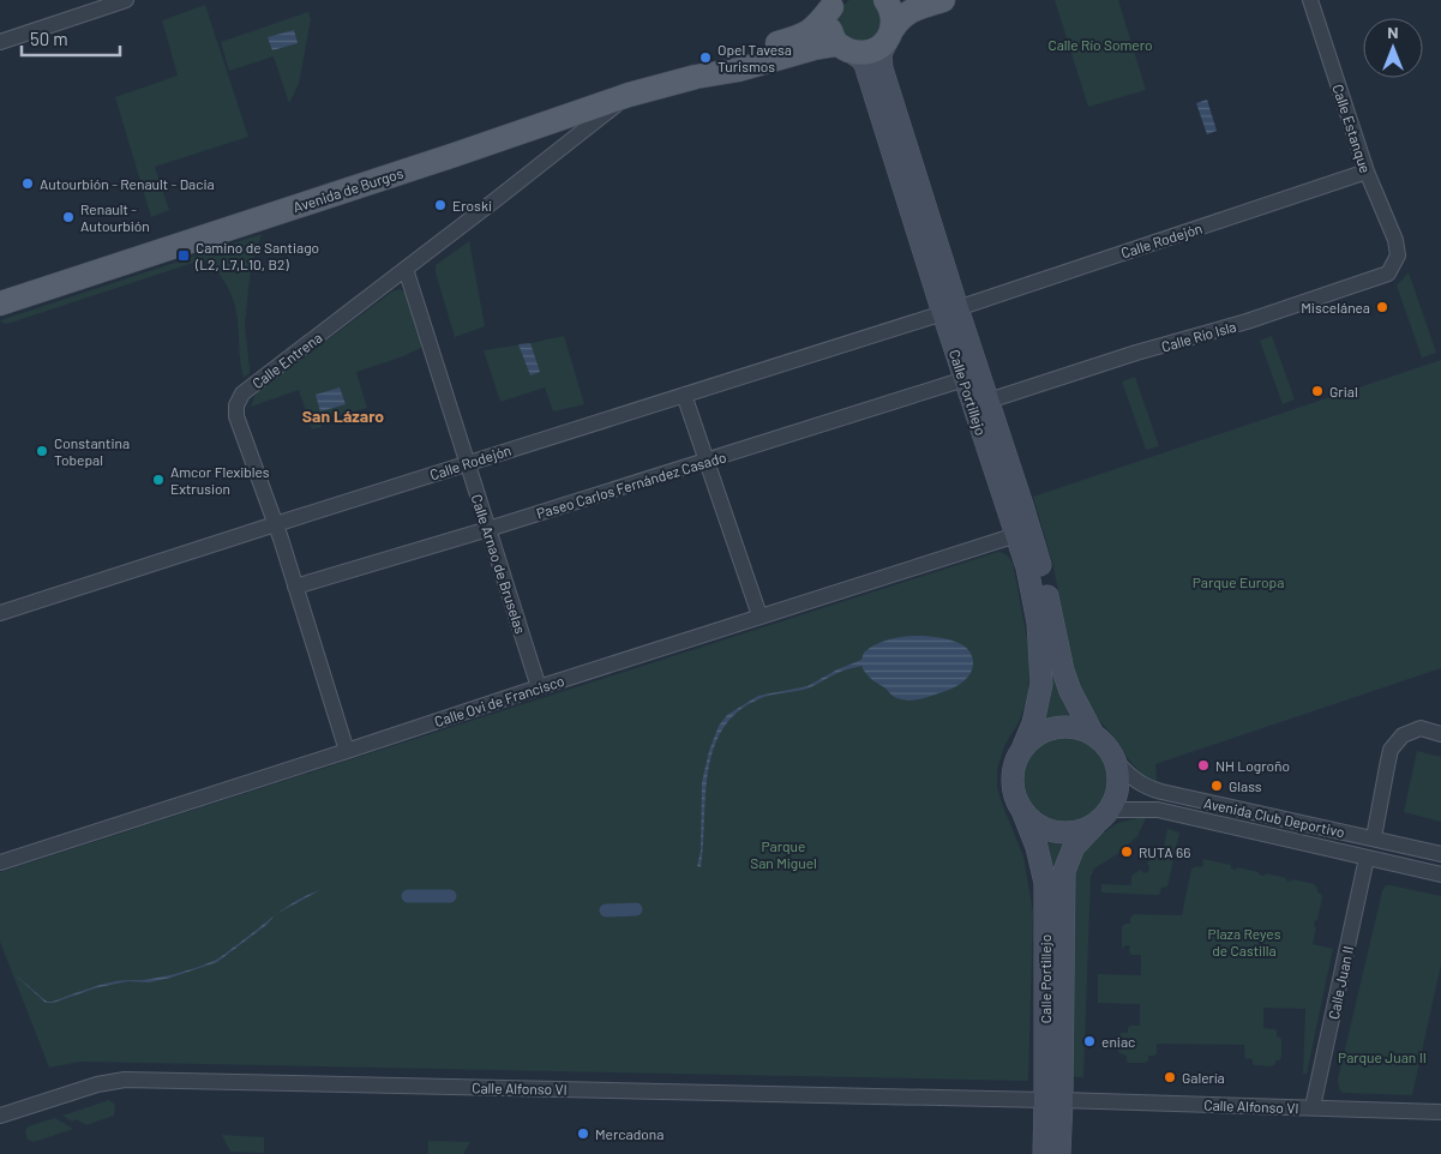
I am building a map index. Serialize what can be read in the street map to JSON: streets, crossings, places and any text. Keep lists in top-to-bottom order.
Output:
{
  "streets": {
    "main road": ["Avenida de Burgos", "Calle Portillejo"],
    "street": [
      "Calle Estanque",
      "Calle Rodejón",
      "Calle Río Isla",
      "Calle Entrena",
      "Paseo Carlos Fernández Casado",
      "Calle Arnao de Bruselas",
      "Calle Ovi de Francisco",
      "Avenida Club Deportivo",
      "Calle Juan II",
      "Calle Alfonso VI"
    ]
  },
  "crossings": [
    ["Calle Estanque", "Calle Rodejón"],
    ["Calle Estanque", "Calle Río Isla"],
    ["Avenida de Burgos", "Calle Entrena"],
    ["Avenida de Burgos", "Calle Portillejo"],
    ["Calle Rodejón", "Calle Entrena"],
    ["Calle Rodejón", "Calle Portillejo"],
    ["Calle Rodejón", "Calle Arnao de Bruselas"],
    ["Calle Río Isla", "Calle Portillejo"],
    ["Calle Entrena", "Paseo Carlos Fernández Casado"],
    ["Calle Entrena", "Calle Arnao de Bruselas"],
    ["Calle Entrena", "Calle Ovi de Francisco"],
    ["Calle Portillejo", "Paseo Carlos Fernández Casado"],
    ["Calle Portillejo", "Calle Ovi de Francisco"],
    ["Calle Portillejo", "Avenida Club Deportivo"],
    ["Calle Portillejo", "Calle Alfonso VI"],
    ["Paseo Carlos Fernández Casado", "Calle Arnao de Bruselas"],
    ["Calle Arnao de Bruselas", "Calle Ovi de Francisco"],
    ["Avenida Club Deportivo", "Calle Juan II"],
    ["Calle Juan II", "Calle Alfonso VI"]
  ],
  "districts": ["San Lázaro"],
  "parks": [
    "Calle Río Somero",
    "Parque Europa",
    "Parque San Miguel",
    "Plaza Reyes de Castilla",
    "Parque Juan II"
  ],
  "places": {
    "other": [
      "Opel Tavesa Turismos",
      "Autourbión - Renault - Dacia",
      "Eroski",
      "Renault - Autourbión",
      "Miscelánea",
      "Grial",
      "Constantina Tobepal",
      "Amcor Flexibles Extrusion",
      "NH Logroño",
      "Glass",
      "RUTA 66",
      "eniac",
      "Galería",
      "Mercadona"
    ],
    "transit": ["Camino de Santiago (L2, L7,L10, B2)"]
  },
  "scale_bar": "50 m",
  "north": "top"
}
